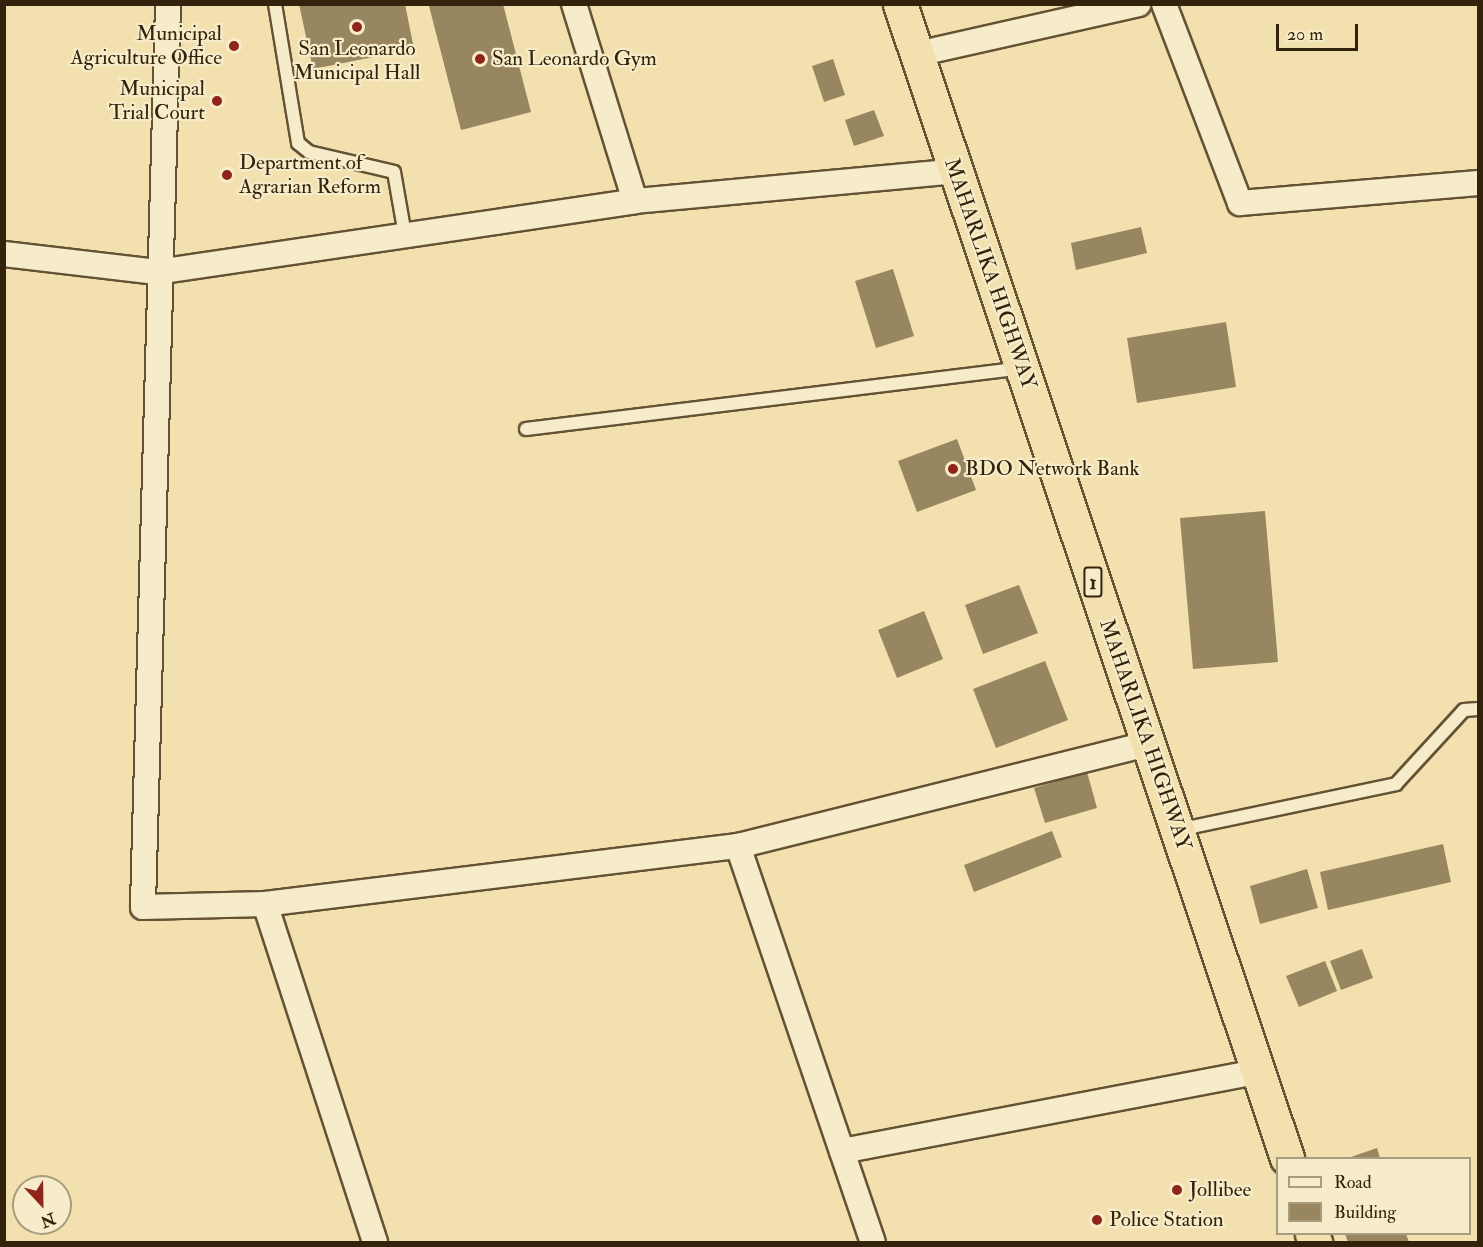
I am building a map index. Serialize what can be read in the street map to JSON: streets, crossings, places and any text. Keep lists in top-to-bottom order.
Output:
{
  "streets": {
    "highway": ["MAHARLIKA HIGHWAY", "1"]
  },
  "places": [
    "San Leonardo Municipal Hall",
    "Municipal Agriculture Office",
    "San Leonardo Gym",
    "Municipal Trial Court",
    "Department of Agrarian Reform",
    "BDO Network Bank",
    "Jollibee",
    "Police Station"
  ],
  "legend": ["Road", "Building"],
  "scale_bar": "20 m",
  "north": "bottom"
}
